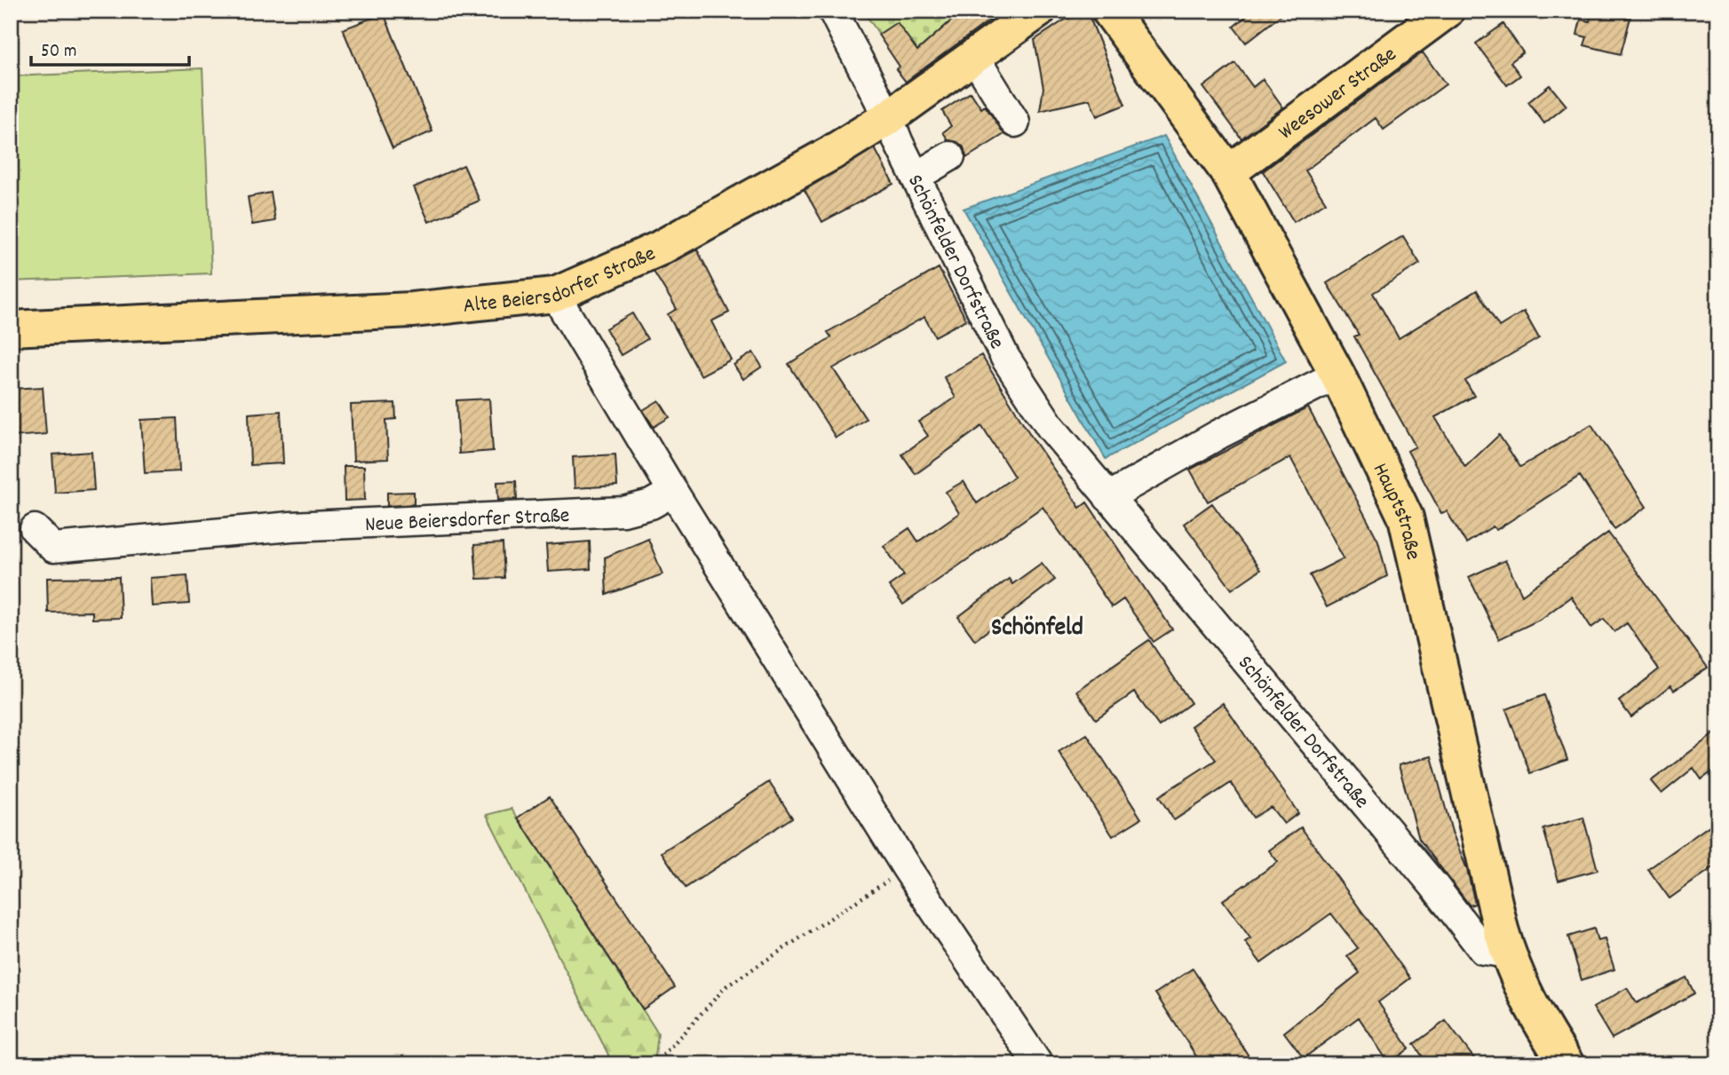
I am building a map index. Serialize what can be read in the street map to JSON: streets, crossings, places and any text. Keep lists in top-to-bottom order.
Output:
{
  "streets": {
    "main road": ["Weesower Straße", "Alte Beiersdorfer Straße", "Hauptstraße"],
    "street": ["Schönfelder Dorfstraße", "Neue Beiersdorfer Straße"]
  },
  "crossings": [
    ["Weesower Straße", "Hauptstraße"],
    ["Schönfelder Dorfstraße", "Alte Beiersdorfer Straße"],
    ["Schönfelder Dorfstraße", "Hauptstraße"]
  ],
  "districts": ["Schönfeld"],
  "scale_bar": "50 m"
}
